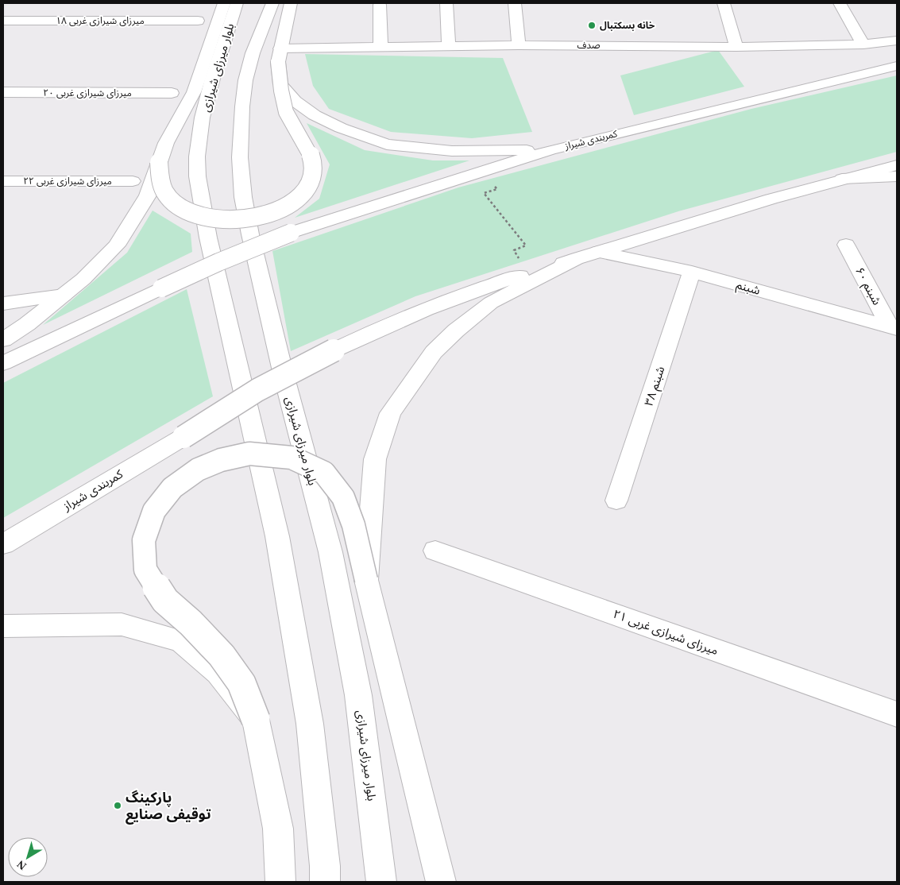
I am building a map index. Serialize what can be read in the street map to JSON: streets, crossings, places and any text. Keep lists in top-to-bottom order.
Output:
{
  "streets": {
    "main road": [
      "۱۸ میرزای شیرازی غربی",
      "صدف",
      "بلوار میرزای شیرازی",
      "۲۰ میرزای شیرازی غربی",
      "کمربندی شیراز",
      "۲۲ میرزای شیرازی غربی",
      "۶۰ شبنم",
      "شبنم",
      "شبنم ۳۸",
      "۲۱ میرزای شیرازی غربی"
    ]
  },
  "crossings": [
    ["۶۰ شبنم", "شبنم"],
    ["شبنم", "شبنم ۳۸"]
  ],
  "places": ["خانه بسکتبال", "پارکینگ توقیفی صنایع"],
  "north": "bottom left"
}
